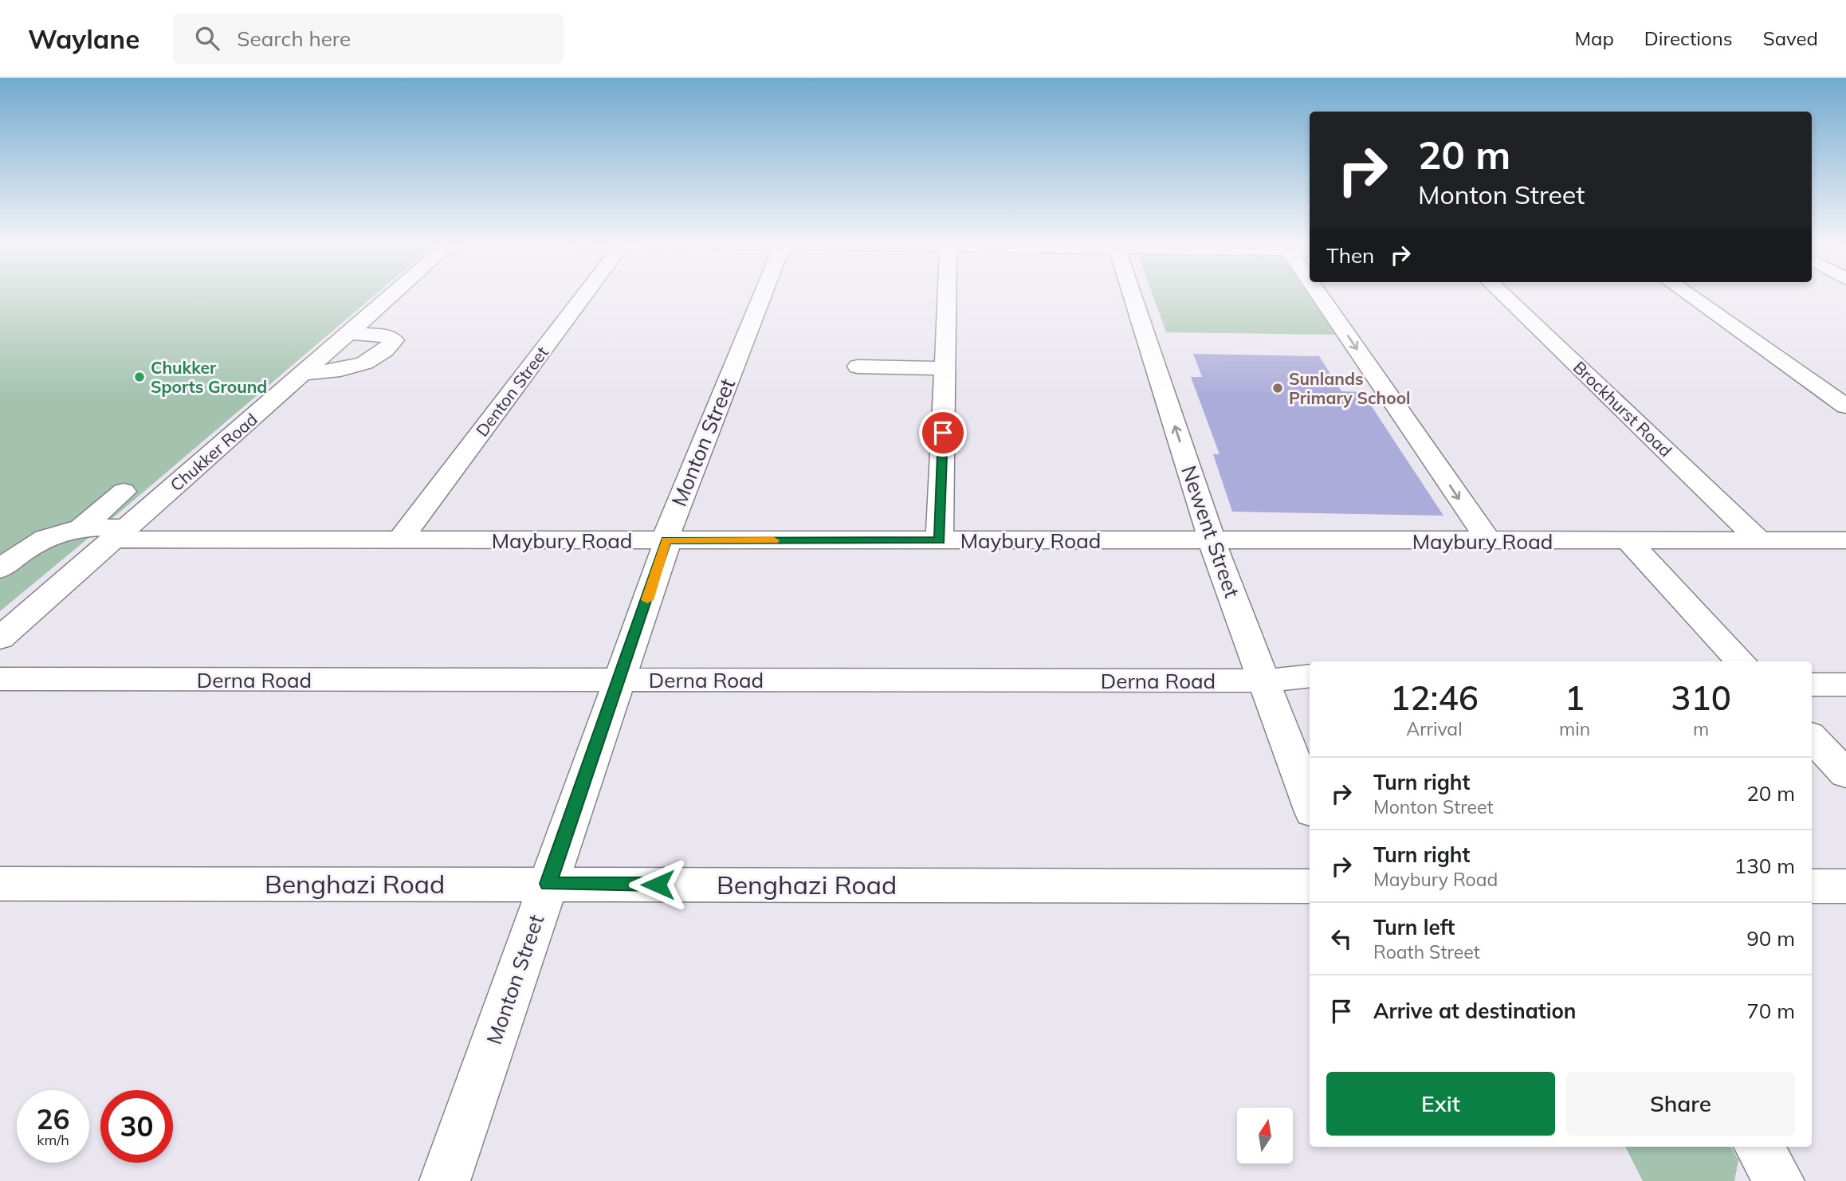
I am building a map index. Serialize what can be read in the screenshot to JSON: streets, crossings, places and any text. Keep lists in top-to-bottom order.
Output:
{
  "streets": {
    "street": [
      "Denton Street",
      "Brockhurst Road",
      "Monton Street",
      "Chukker Road",
      "Newent Street",
      "Maybury Road",
      "Derna Road",
      "Benghazi Road"
    ]
  },
  "crossings": [
    ["Denton Street", "Maybury Road"],
    ["Brockhurst Road", "Maybury Road"],
    ["Monton Street", "Maybury Road"],
    ["Monton Street", "Derna Road"],
    ["Monton Street", "Benghazi Road"],
    ["Chukker Road", "Maybury Road"],
    ["Newent Street", "Maybury Road"],
    ["Newent Street", "Derna Road"]
  ],
  "places": ["Chukker Sports Ground", "Sunlands Primary School"],
  "north": "top",
  "page": {
    "header": "Waylane",
    "search": "Search here",
    "nav": ["Map", "Directions", "Saved"],
    "turn": ["20 m", "Monton Street"],
    "then": "Then",
    "eta": [
      "12:46",
      "Arrival",
      "1",
      "min",
      "310",
      "m"
    ],
    "list": [
      {
        "name": "Turn right",
        "note": "Monton Street",
        "value": "20 m"
      },
      {
        "name": "Turn right",
        "note": "Maybury Road",
        "value": "130 m"
      },
      {
        "name": "Turn left",
        "note": "Roath Street",
        "value": "90 m"
      },
      {
        "name": "Arrive at destination",
        "value": "70 m"
      }
    ],
    "buttons": ["Exit", "Share"],
    "speed": "26 km/h",
    "limit": "30"
  }
}
